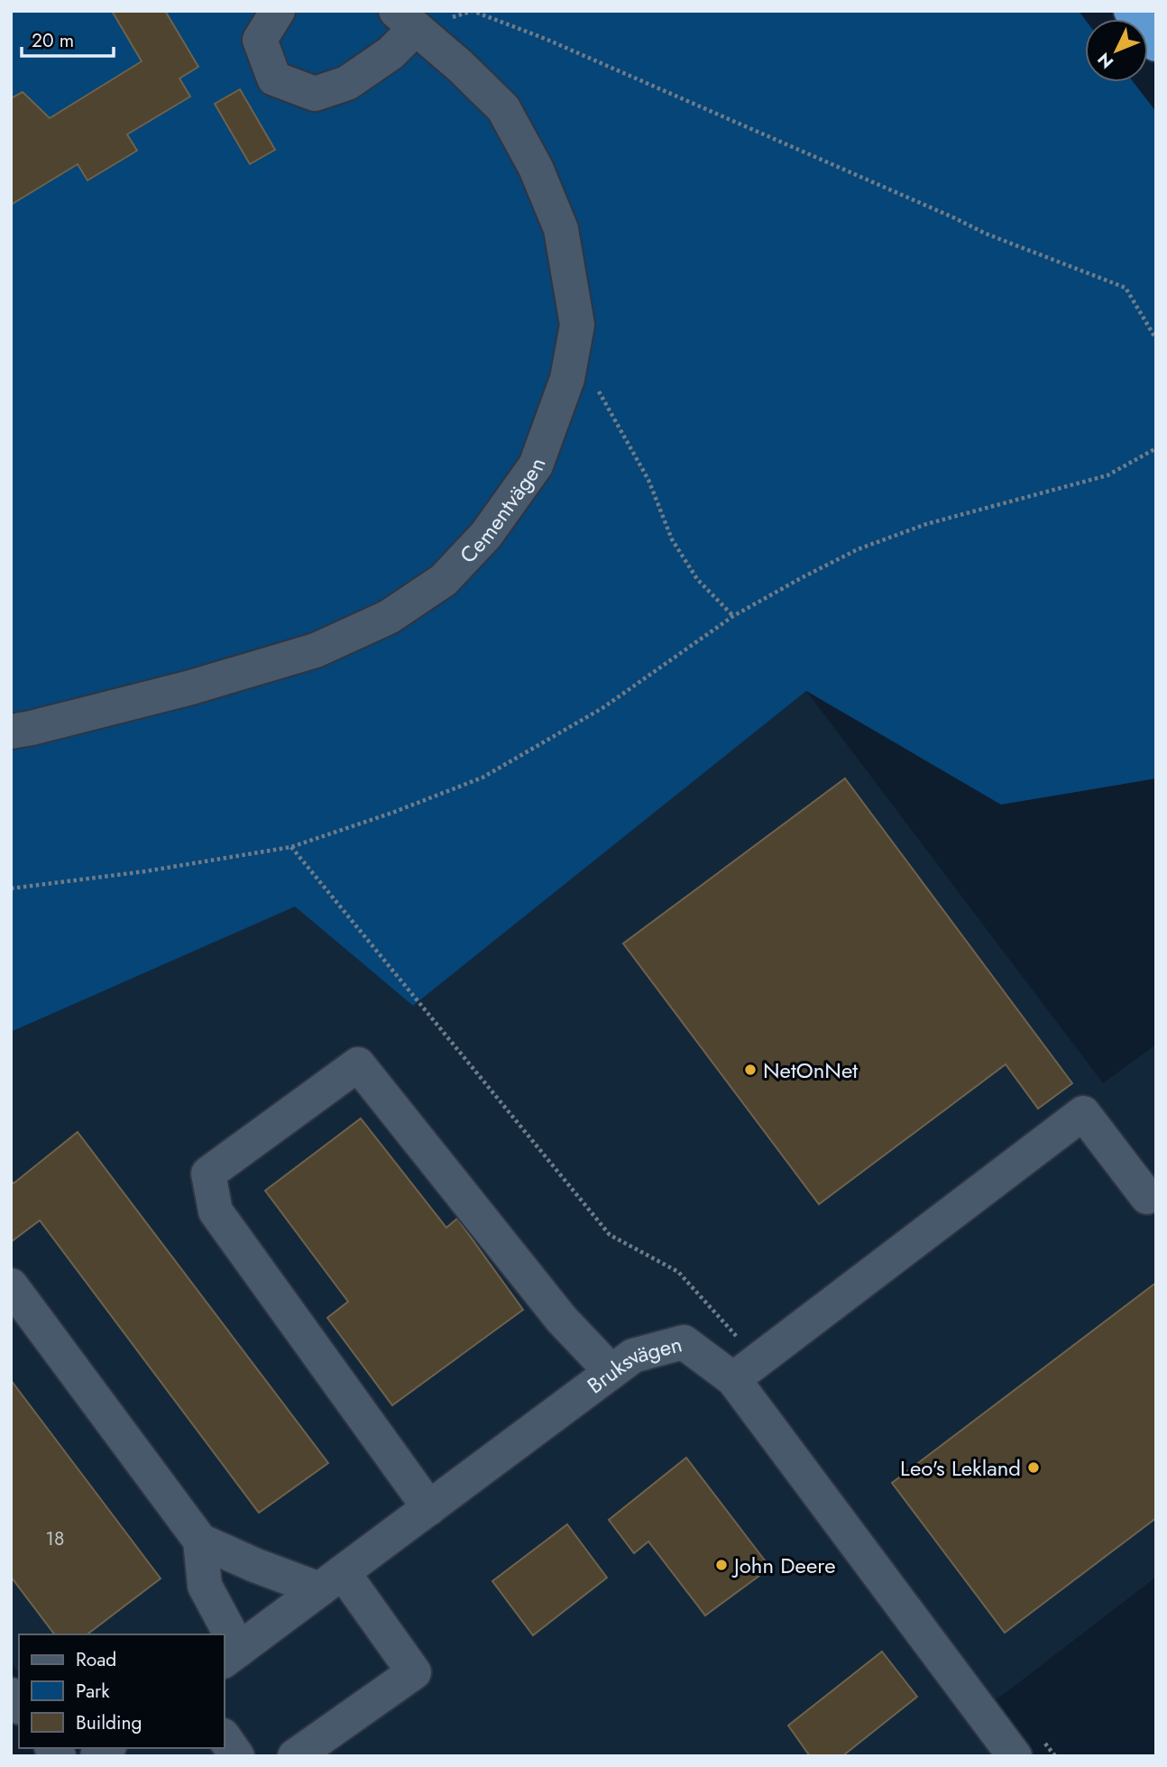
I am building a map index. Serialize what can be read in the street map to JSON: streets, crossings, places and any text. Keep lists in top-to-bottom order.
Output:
{
  "streets": {
    "street": ["Cementvägen", "Bruksvägen"]
  },
  "places": ["NetOnNet", "Leo's Lekland", "John Deere"],
  "house_numbers": ["18"],
  "legend": ["Road", "Park", "Building"],
  "scale_bar": "20 m",
  "north": "bottom left"
}
